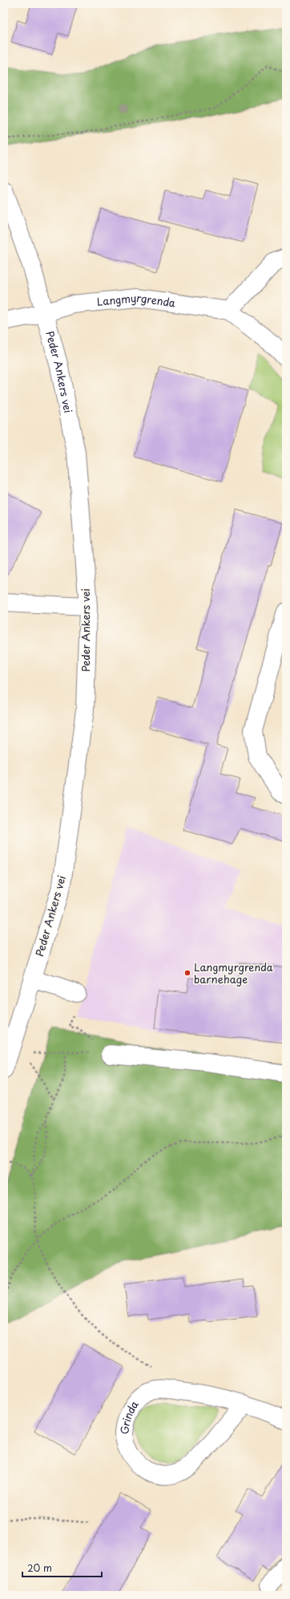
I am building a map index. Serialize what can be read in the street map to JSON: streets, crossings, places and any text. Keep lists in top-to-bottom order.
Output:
{
  "streets": {
    "street": ["Langmyrgrenda", "Peder Ankers vei", "Grinda"]
  },
  "crossings": [
    ["Langmyrgrenda", "Peder Ankers vei"]
  ],
  "places": ["Langmyrgrenda barnehage"],
  "scale_bar": "20 m"
}
